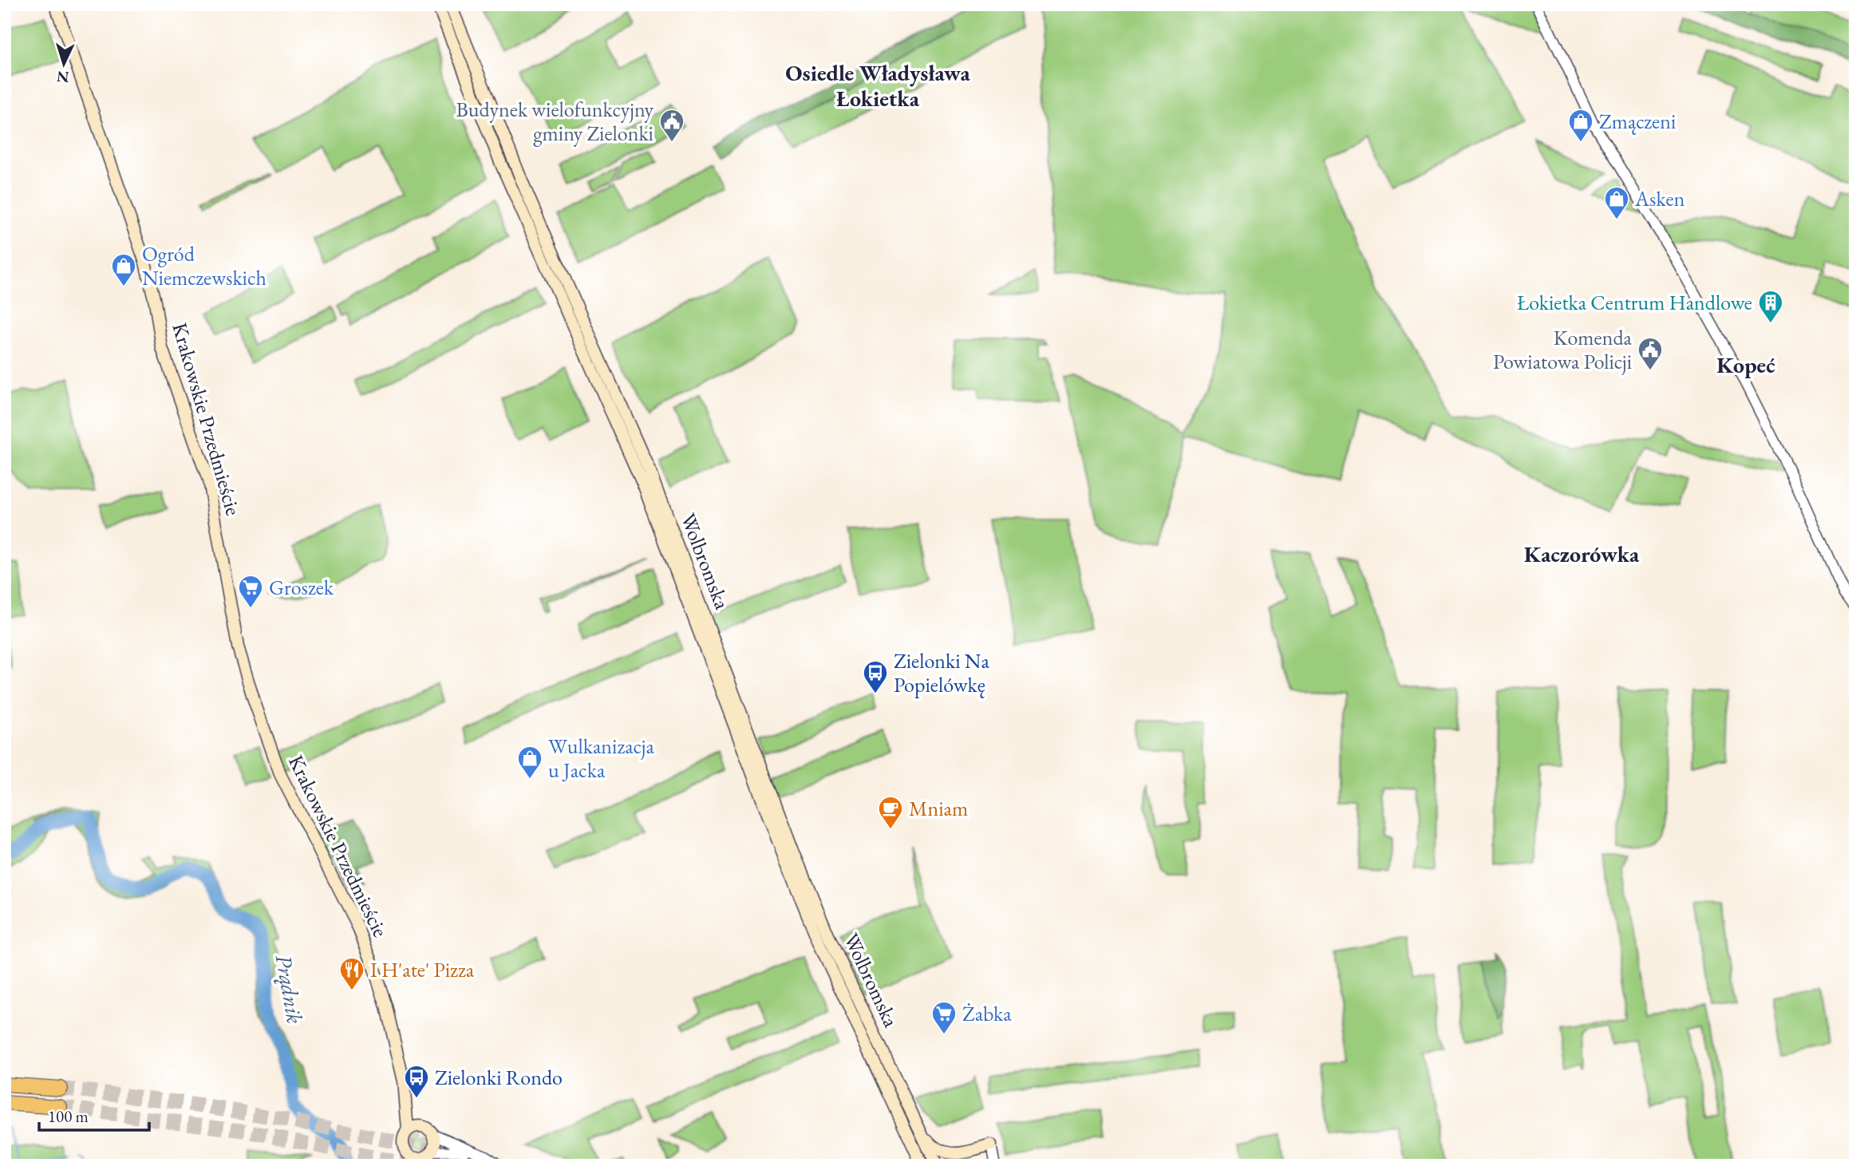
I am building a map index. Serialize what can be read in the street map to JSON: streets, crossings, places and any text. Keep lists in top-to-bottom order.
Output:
{
  "streets": {
    "main road": ["Krakowskie Przedmieście", "Wolbromska"]
  },
  "districts": ["Osiedle Władysława Łokietka", "Kopeć", "Kaczorówka"],
  "water": ["Prądnik"],
  "places": {
    "public building": ["Budynek wielofunkcyjny gminy Zielonki", "Komenda Powiatowa Policji"],
    "shop": [
      "Zmączeni",
      "Asken",
      "Ogród Niemczewskich",
      "Wulkanizacja u Jacka"
    ],
    "building": ["Łokietka Centrum Handlowe"],
    "supermarket": ["Groszek", "Żabka"],
    "bus stop": ["Zielonki Na Popielówkę", "Zielonki Rondo"],
    "cafe": ["Mniam"],
    "restaurant": ["I H'ate' Pizza"]
  },
  "scale_bar": "100 m",
  "north": "bottom"
}
